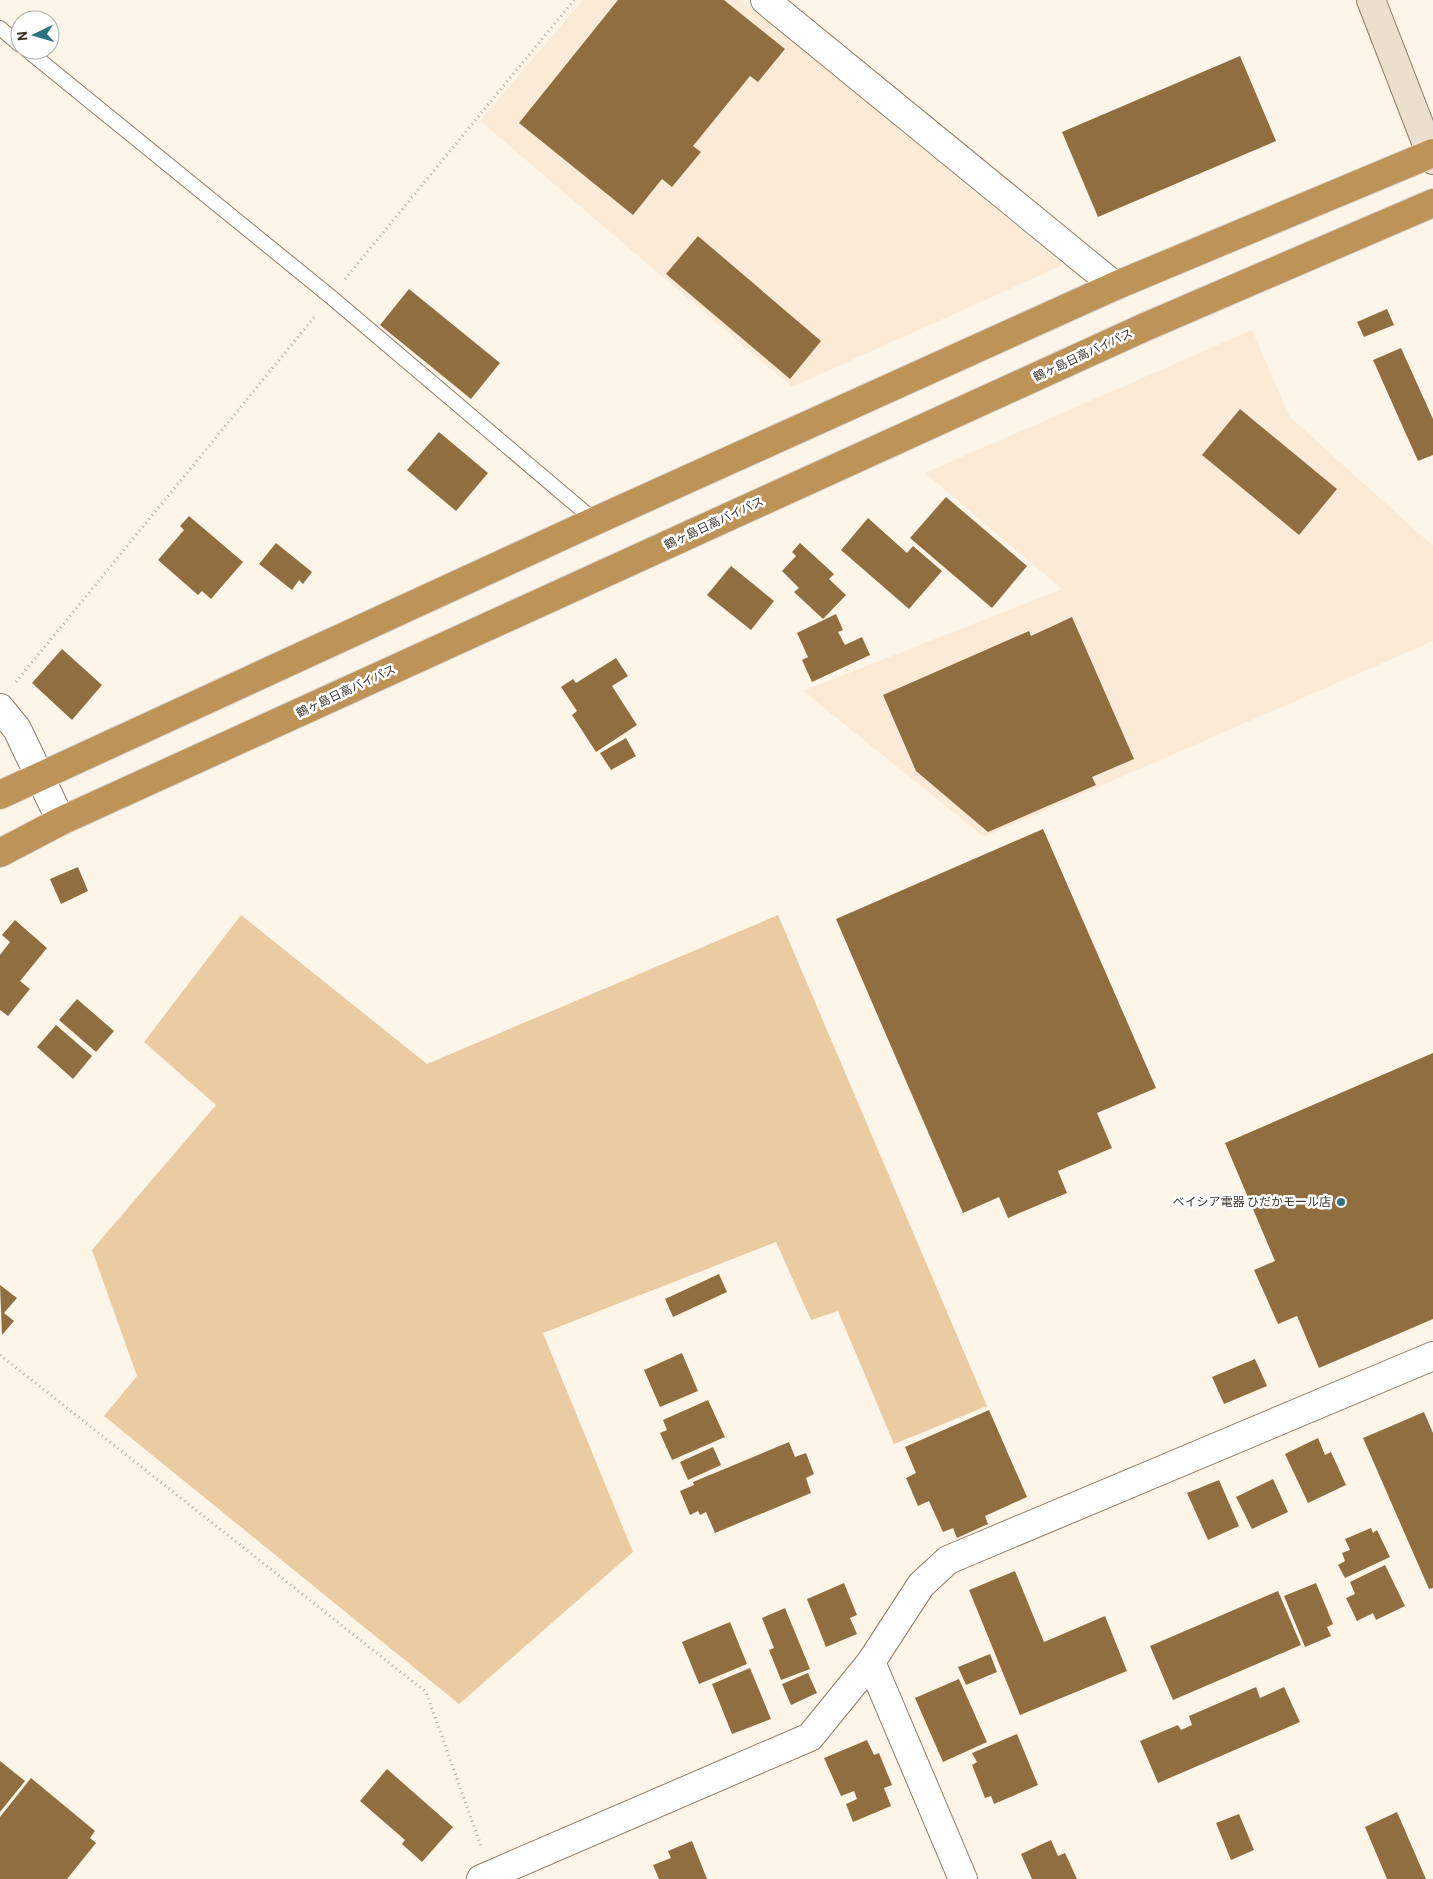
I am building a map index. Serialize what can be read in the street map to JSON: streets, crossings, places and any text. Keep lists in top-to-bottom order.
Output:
{
  "streets": {
    "highway": ["鶴ヶ島日高バイパス"]
  },
  "places": ["ベイシア電器 ひだかモール店"],
  "north": "left"
}
